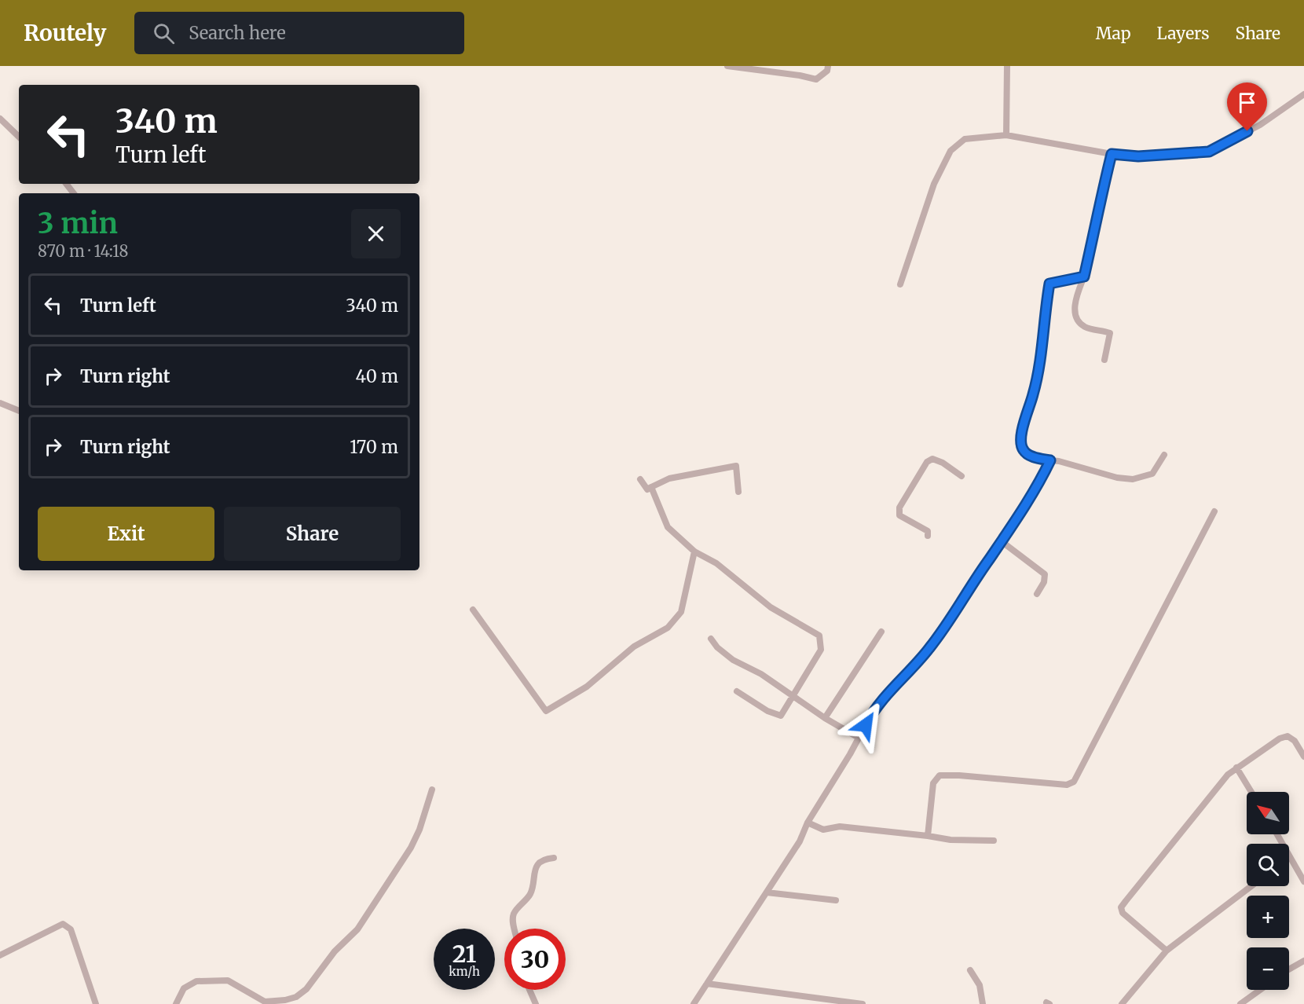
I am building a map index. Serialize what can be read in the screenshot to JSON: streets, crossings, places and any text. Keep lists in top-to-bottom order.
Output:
{
  "north": "top left",
  "page": {
    "header": "Routely",
    "search": "Search here",
    "nav": ["Map", "Layers", "Share"],
    "turn": ["340 m", "Turn left"],
    "heading": ["3 min", "870 m · 14:18"],
    "list": [
      {
        "name": "Turn left",
        "value": "340 m"
      },
      {
        "name": "Turn right",
        "value": "40 m"
      },
      {
        "name": "Turn right",
        "value": "170 m"
      }
    ],
    "buttons": ["Exit", "Share"],
    "map_buttons": ["+", "−"],
    "speed": "21 km/h",
    "limit": "30"
  }
}
